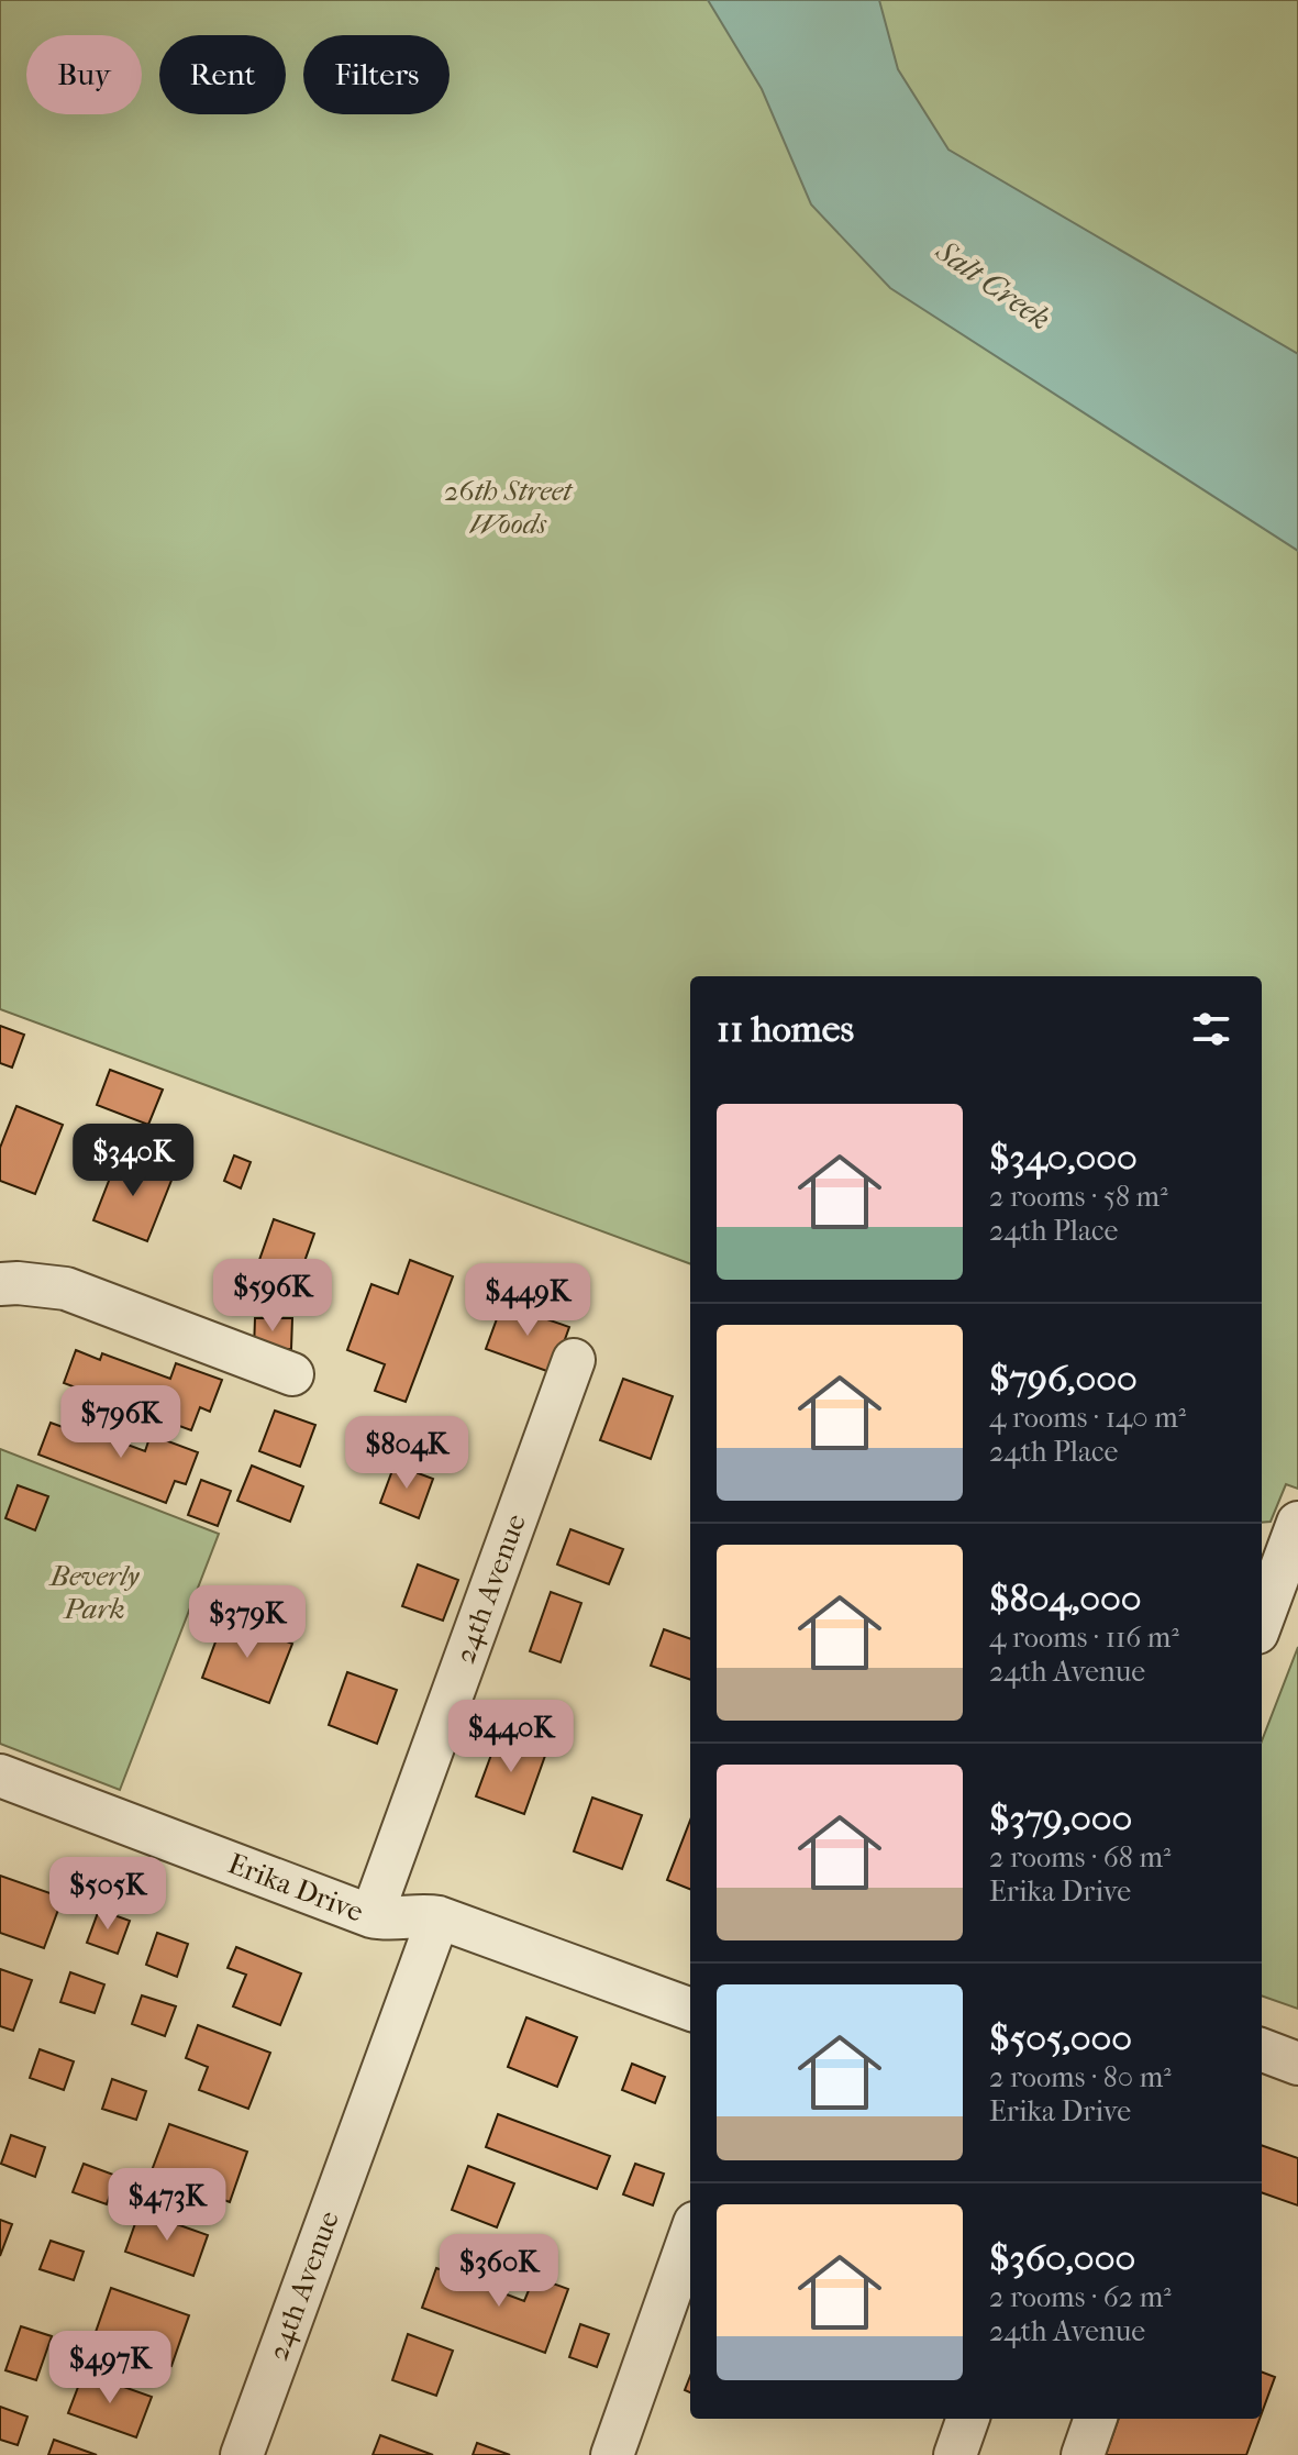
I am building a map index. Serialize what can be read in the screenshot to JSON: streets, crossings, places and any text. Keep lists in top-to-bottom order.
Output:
{
  "streets": {
    "street": ["24th Avenue", "Erika Drive"]
  },
  "crossings": [
    ["24th Avenue", "Erika Drive"]
  ],
  "water": ["Salt Creek"],
  "parks": ["26th Street Woods", "Beverly Park"],
  "page": {
    "chip": ["Buy", "Rent", "Filters"],
    "heading": "11 homes",
    "list": [
      {
        "name": "$340,000",
        "note": "2 rooms · 58 m² · 24th Place"
      },
      {
        "name": "$796,000",
        "note": "4 rooms · 140 m² · 24th Place"
      },
      {
        "name": "$804,000",
        "note": "4 rooms · 116 m² · 24th Avenue"
      },
      {
        "name": "$379,000",
        "note": "2 rooms · 68 m² · Erika Drive"
      },
      {
        "name": "$505,000",
        "note": "2 rooms · 80 m² · Erika Drive"
      },
      {
        "name": "$360,000",
        "note": "2 rooms · 62 m² · 24th Avenue"
      }
    ],
    "price": [
      "$340K",
      "$596K",
      "$449K",
      "$796K",
      "$804K",
      "$379K",
      "$440K",
      "$505K",
      "$473K",
      "$360K",
      "$497K"
    ]
  }
}
